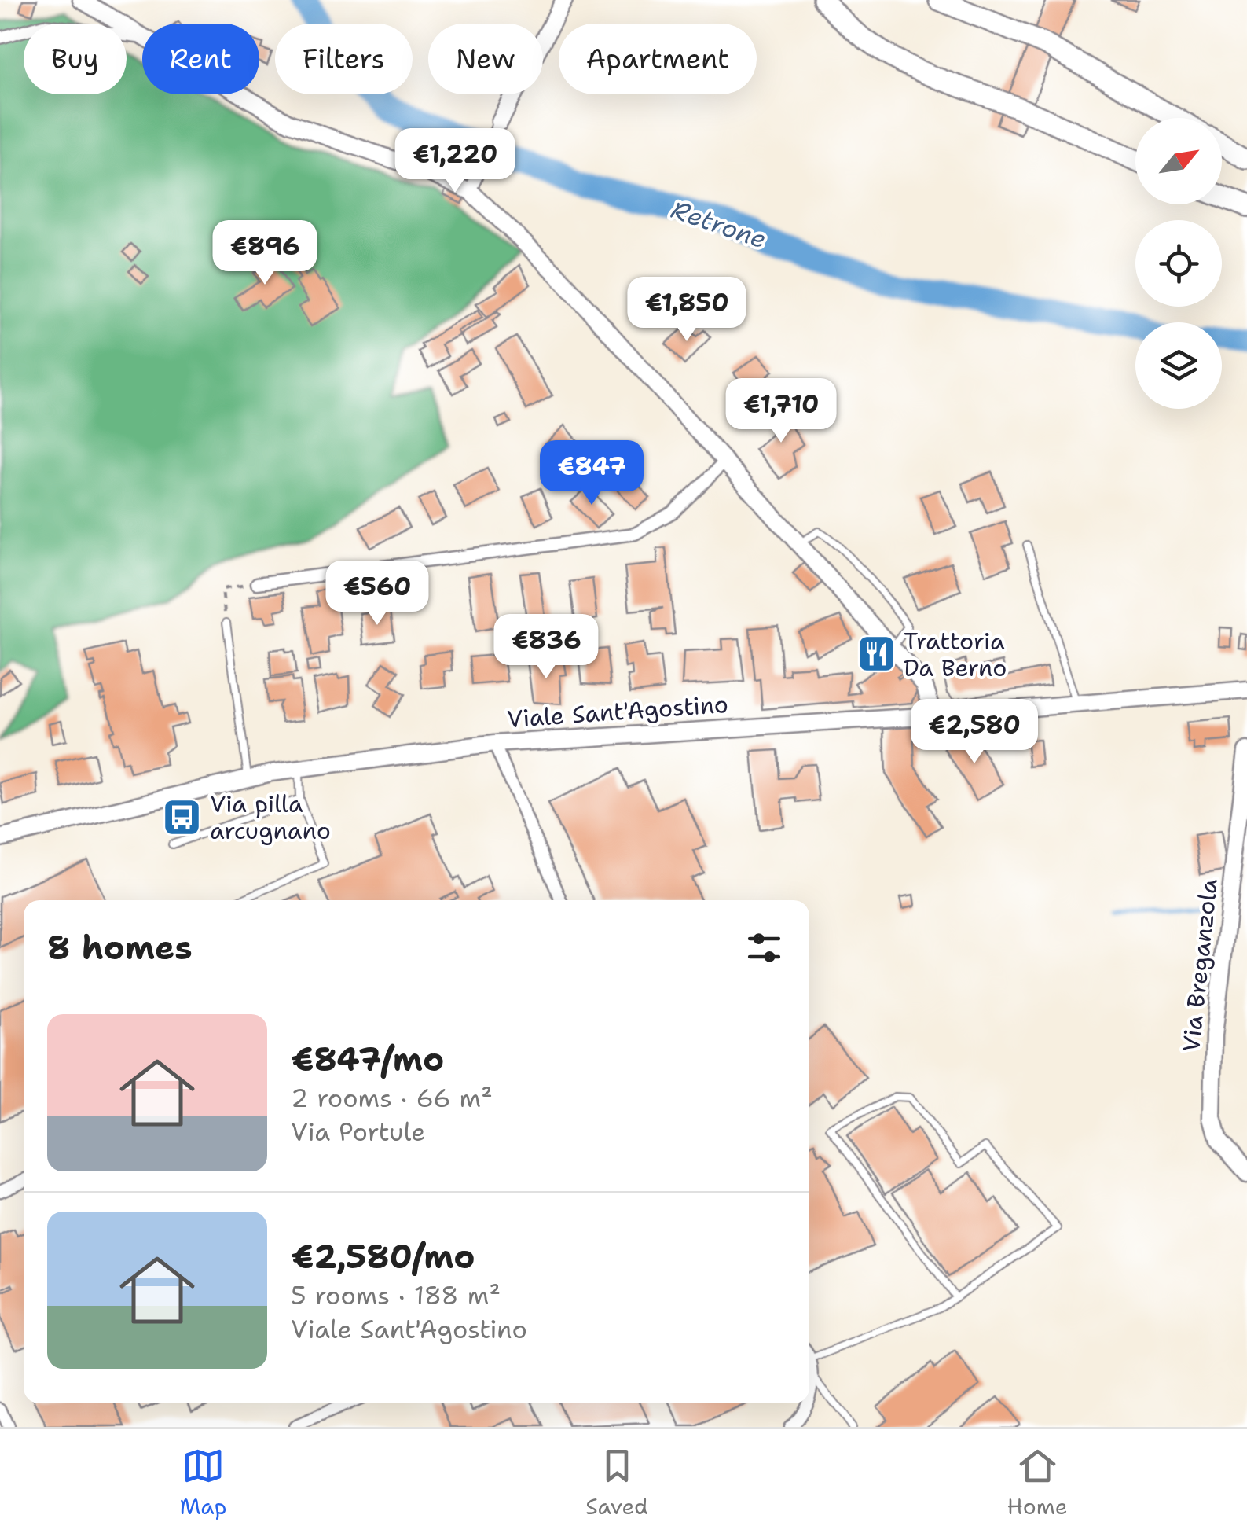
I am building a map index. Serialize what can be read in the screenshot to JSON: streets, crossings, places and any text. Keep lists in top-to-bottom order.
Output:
{
  "streets": {
    "street": ["Viale Sant'Agostino", "Via Breganzola"]
  },
  "water": ["Retrone"],
  "places": {
    "restaurant": ["Trattoria Da Berno"],
    "bus stop": ["Via pilla arcugnano"]
  },
  "north": "top right",
  "page": {
    "chip": [
      "Buy",
      "Rent",
      "Filters",
      "New",
      "Apartment"
    ],
    "price": [
      "€1,220",
      "€896",
      "€1,850",
      "€1,710",
      "€847",
      "€560",
      "€836",
      "€2,580"
    ],
    "heading": "8 homes",
    "list": [
      {
        "name": "€847/mo",
        "note": "2 rooms · 66 m² · Via Portule"
      },
      {
        "name": "€2,580/mo",
        "note": "5 rooms · 188 m² · Viale Sant'Agostino"
      }
    ],
    "tabs": ["Map", "Saved", "Home"]
  }
}
